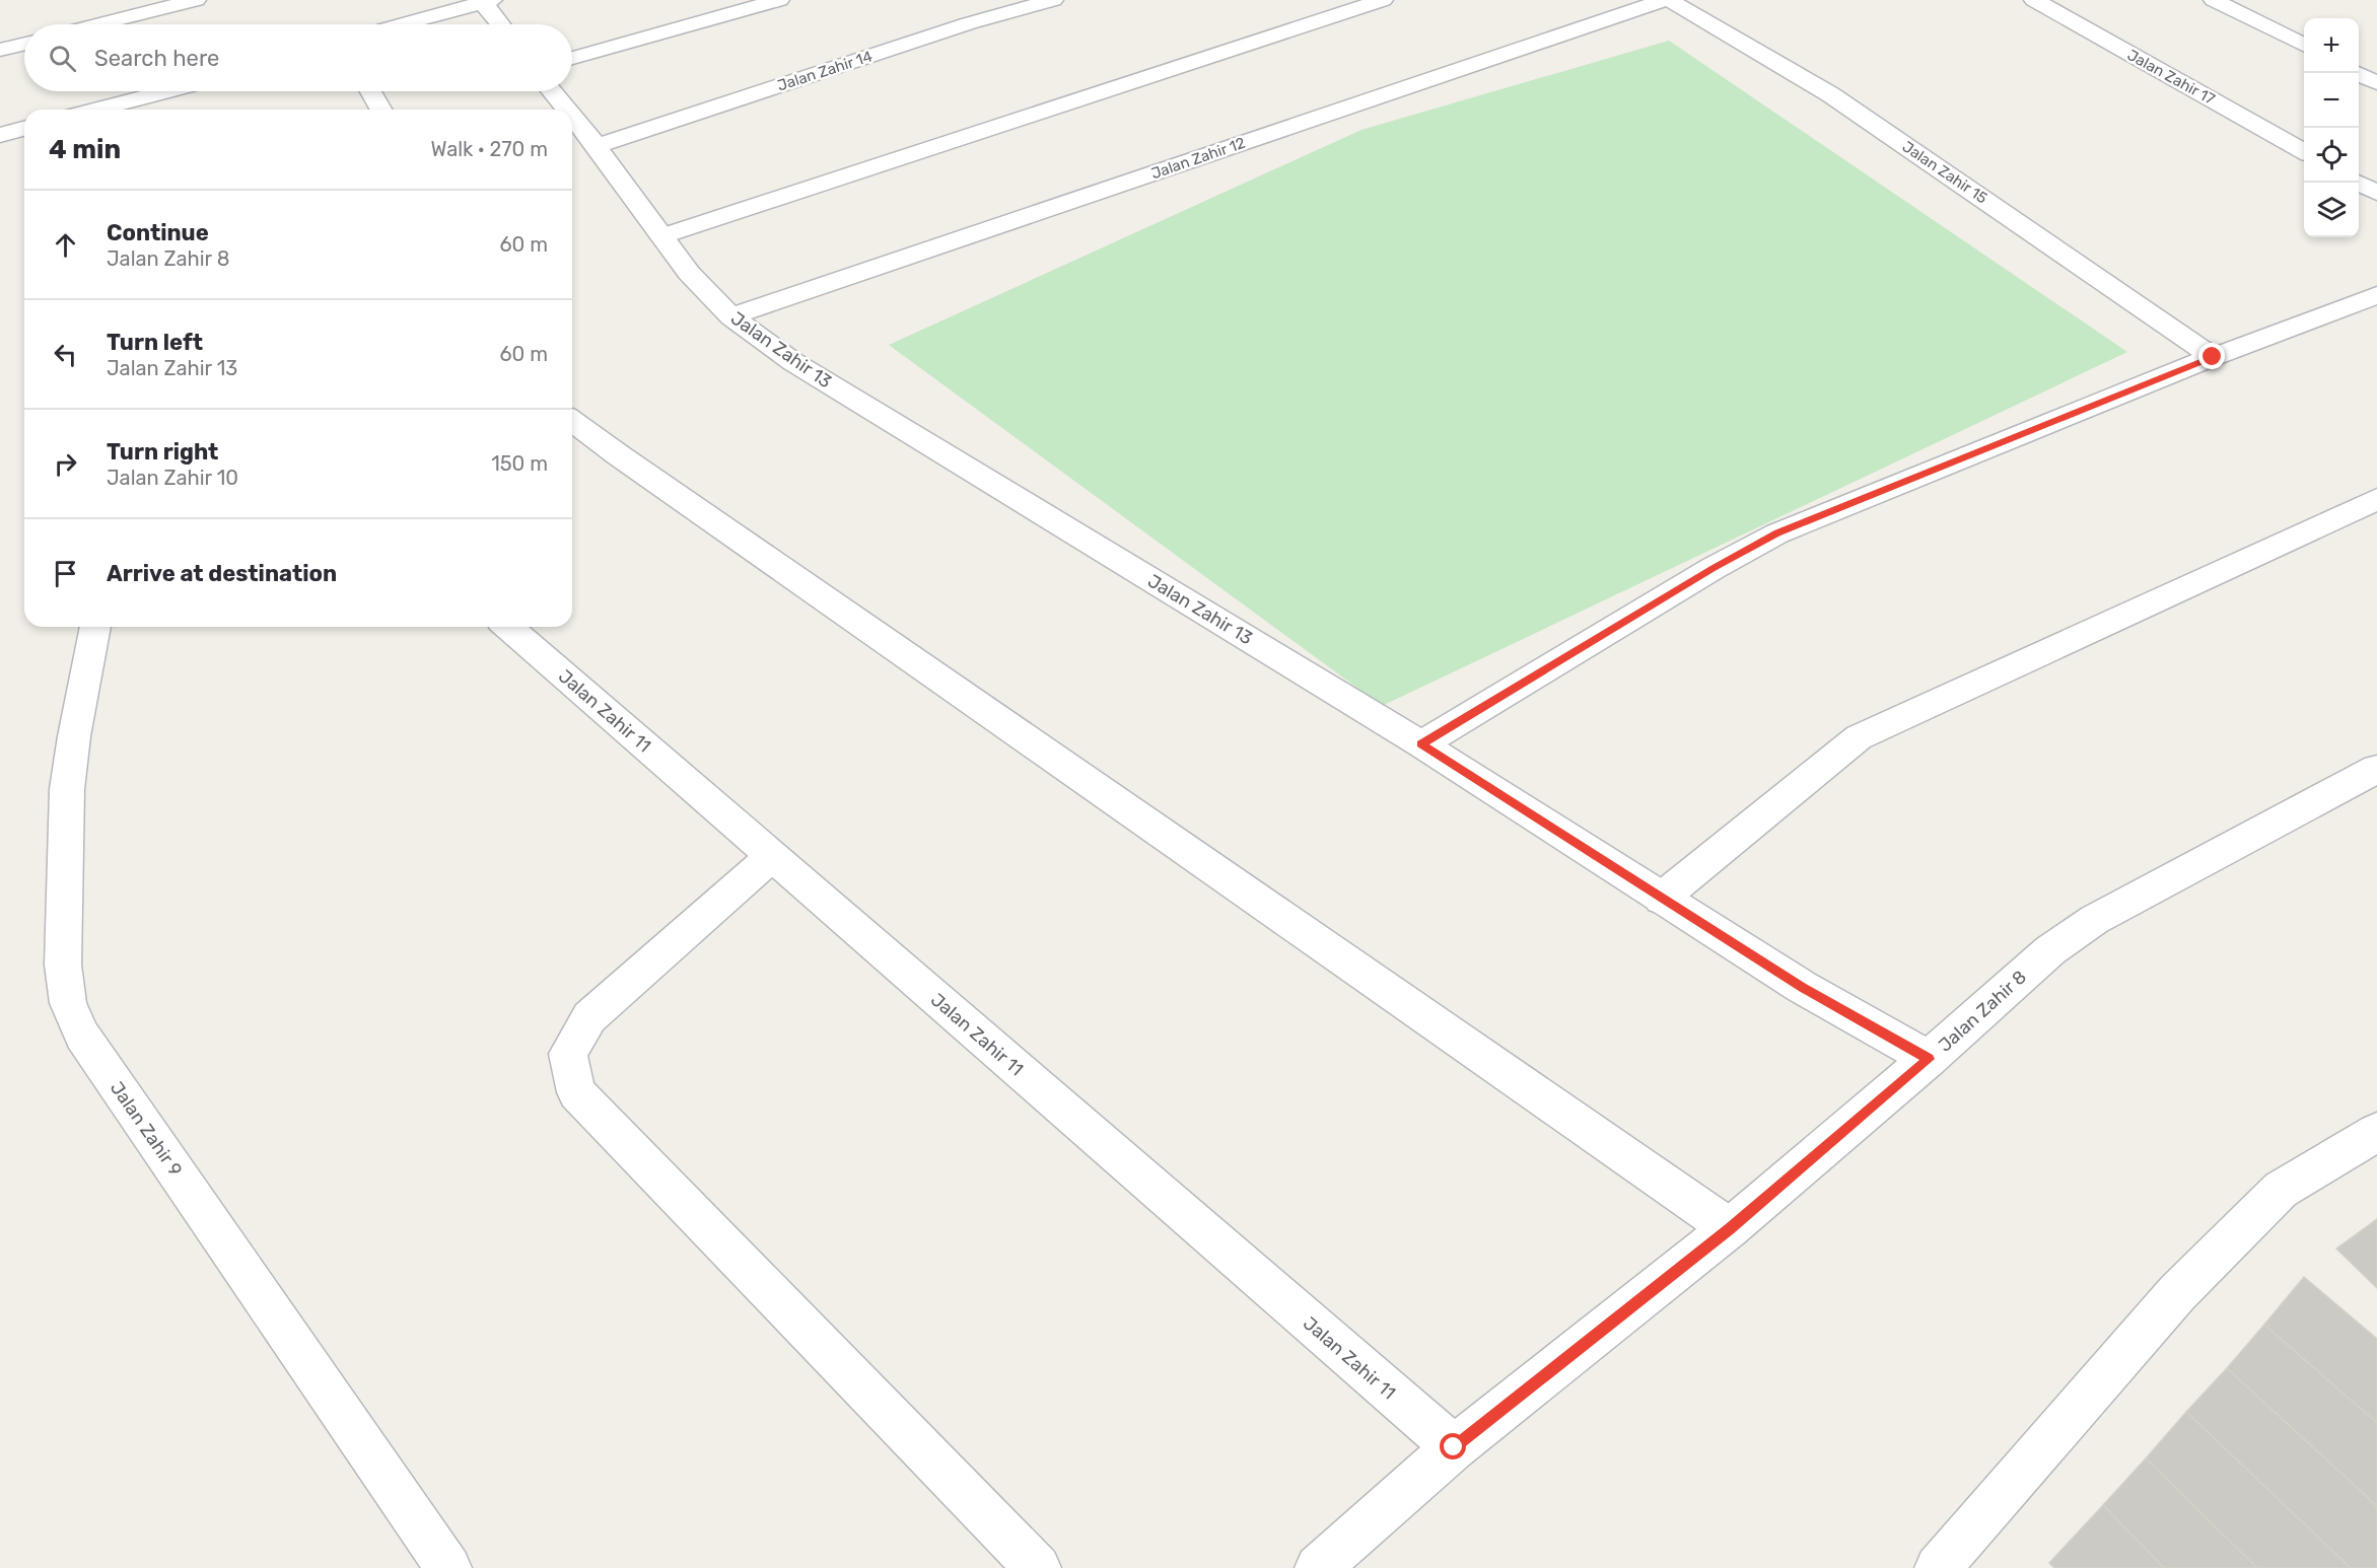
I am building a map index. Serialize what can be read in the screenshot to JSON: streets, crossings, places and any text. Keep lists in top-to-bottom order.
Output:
{
  "streets": {
    "street": [
      "Jalan Zahir 14",
      "Jalan Zahir 17",
      "Jalan Zahir 12",
      "Jalan Zahir 15",
      "Jalan Zahir 13",
      "Jalan Zahir 11",
      "Jalan Zahir 8",
      "Jalan Zahir 9"
    ]
  },
  "crossings": [
    ["Jalan Zahir 14", "Jalan Zahir 13"],
    ["Jalan Zahir 12", "Jalan Zahir 13"],
    ["Jalan Zahir 13", "Jalan Zahir 8"],
    ["Jalan Zahir 11", "Jalan Zahir 8"]
  ],
  "page": {
    "map_buttons": ["+", "−"],
    "search": "Search here",
    "heading": ["4 min", "Walk · 270 m"],
    "list": [
      ["Continue", "Jalan Zahir 8", "60 m"],
      ["Turn left", "Jalan Zahir 13", "60 m"],
      ["Turn right", "Jalan Zahir 10", "150 m"],
      "Arrive at destination"
    ]
  }
}
